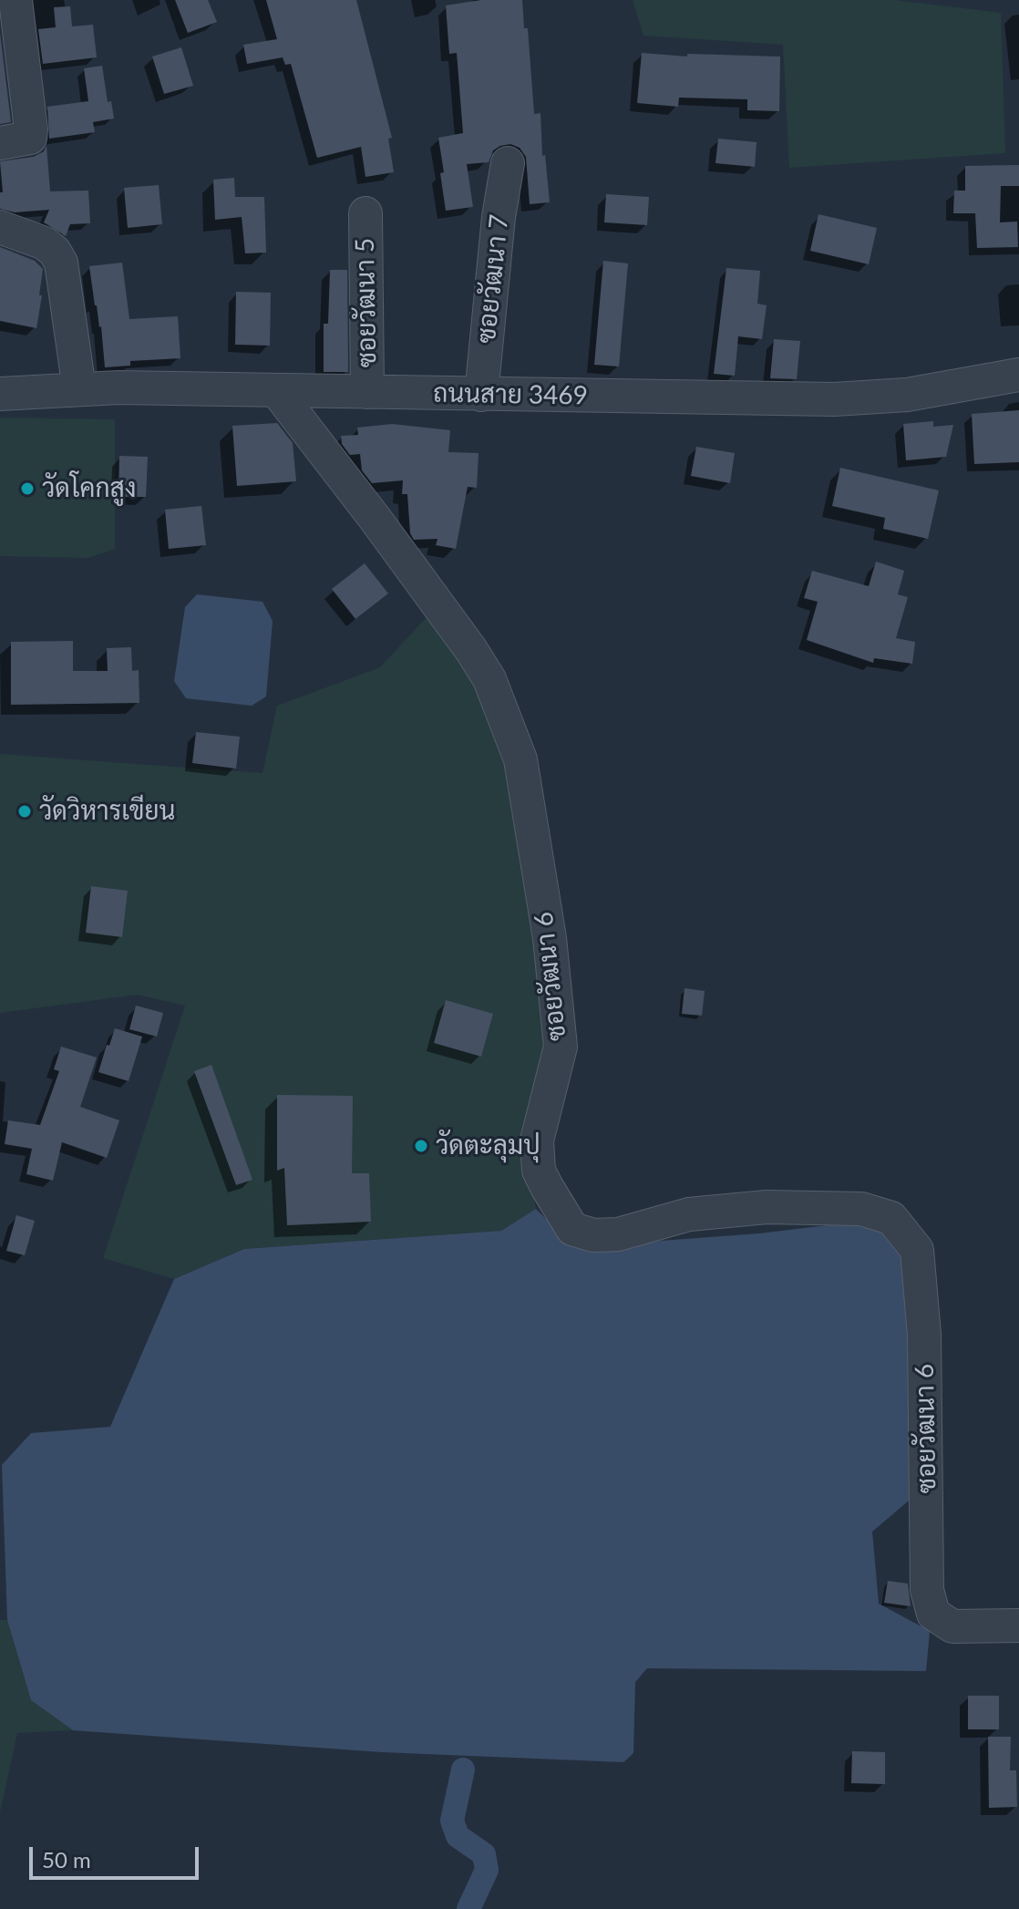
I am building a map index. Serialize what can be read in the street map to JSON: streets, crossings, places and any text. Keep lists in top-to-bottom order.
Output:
{
  "streets": {
    "street": [
      "ซอยวัฒนา 7",
      "ซอยวัฒนา 5",
      "ถนนสาย 3469",
      "ซอยวัฒนา 6"
    ]
  },
  "crossings": [
    ["ซอยวัฒนา 7", "ถนนสาย 3469"],
    ["ซอยวัฒนา 5", "ถนนสาย 3469"],
    ["ถนนสาย 3469", "ซอยวัฒนา 6"]
  ],
  "places": ["วัดโคกสูง", "วัดวิหารเขียน", "วัดตะลุมปุ"],
  "scale_bar": "50 m"
}
